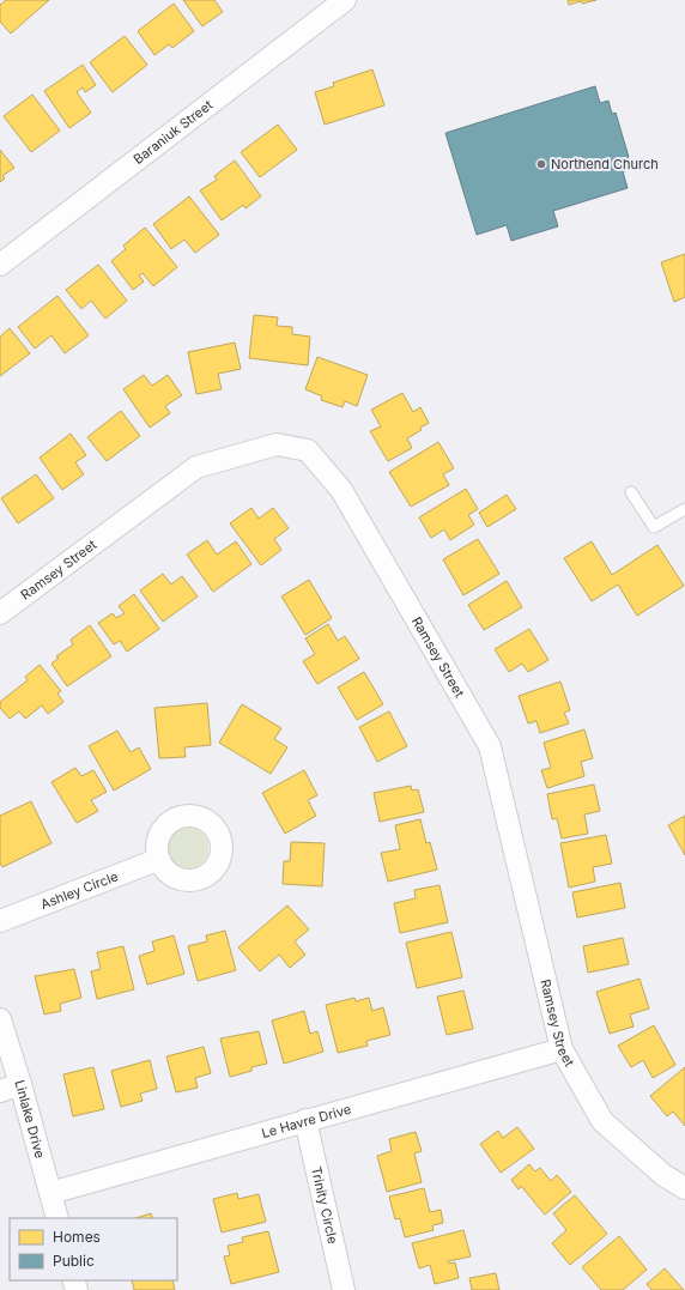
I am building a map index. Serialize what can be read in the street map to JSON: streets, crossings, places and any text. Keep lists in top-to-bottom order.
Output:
{
  "streets": {
    "street": [
      "Baraniuk Street",
      "Ramsey Street",
      "Ashley Circle",
      "Linlake Drive",
      "Le Havre Drive",
      "Trinity Circle"
    ]
  },
  "crossings": [
    ["Ramsey Street", "Le Havre Drive"],
    ["Linlake Drive", "Le Havre Drive"],
    ["Le Havre Drive", "Trinity Circle"]
  ],
  "places": ["Northend Church"],
  "legend": ["Homes", "Public"]
}
